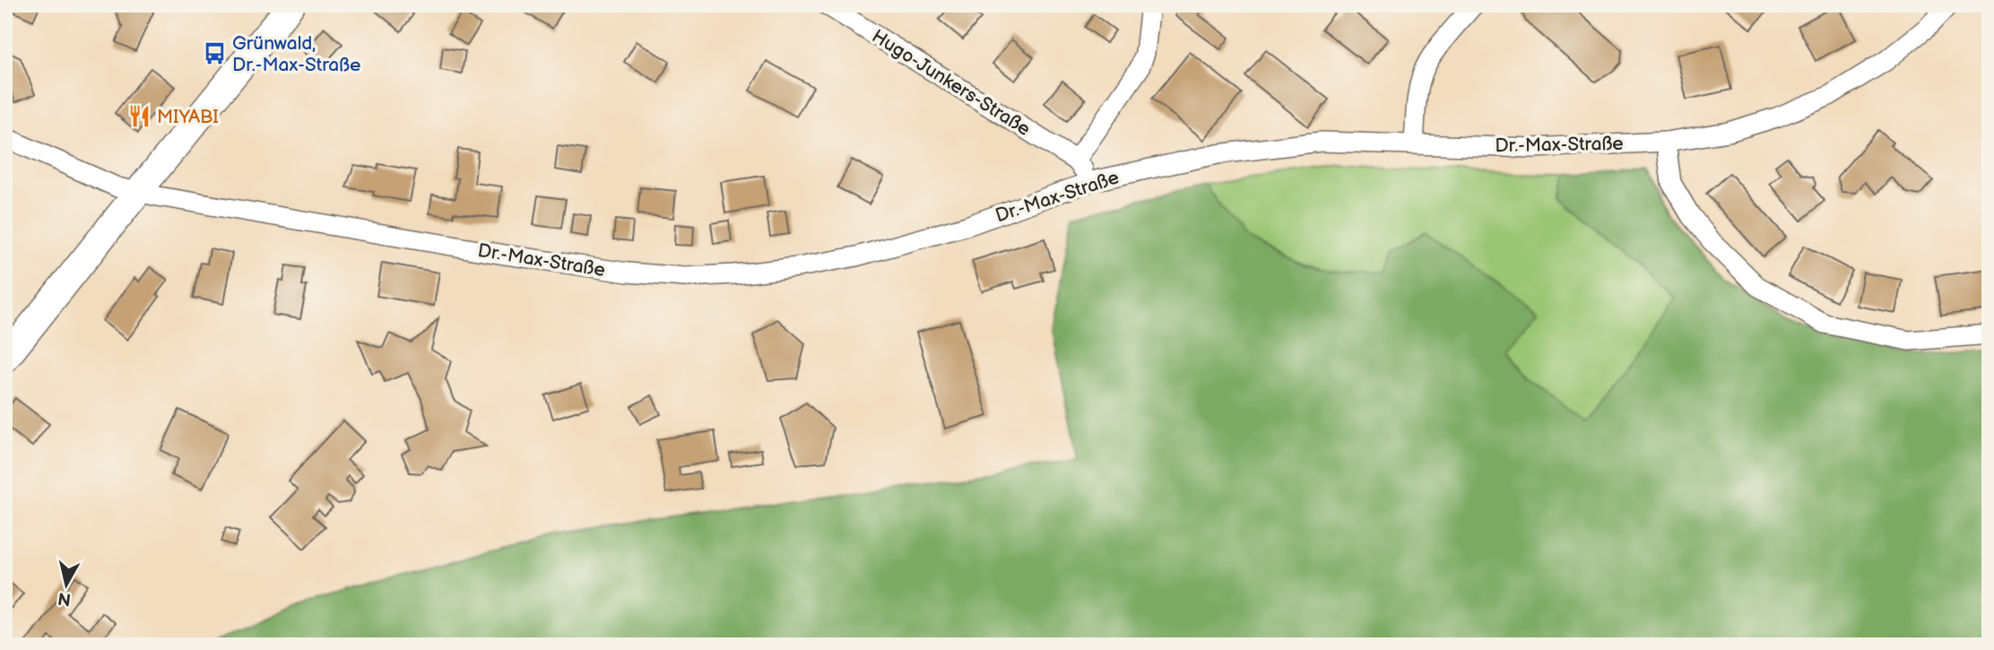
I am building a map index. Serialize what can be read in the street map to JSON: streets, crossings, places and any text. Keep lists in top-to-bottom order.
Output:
{
  "streets": {
    "street": ["Hugo-Junkers-Straße", "Dr.-Max-Straße"]
  },
  "places": {
    "bus stop": ["Grünwald, Dr.-Max-Straße"],
    "restaurant": ["MIYABI"]
  },
  "north": "bottom"
}
